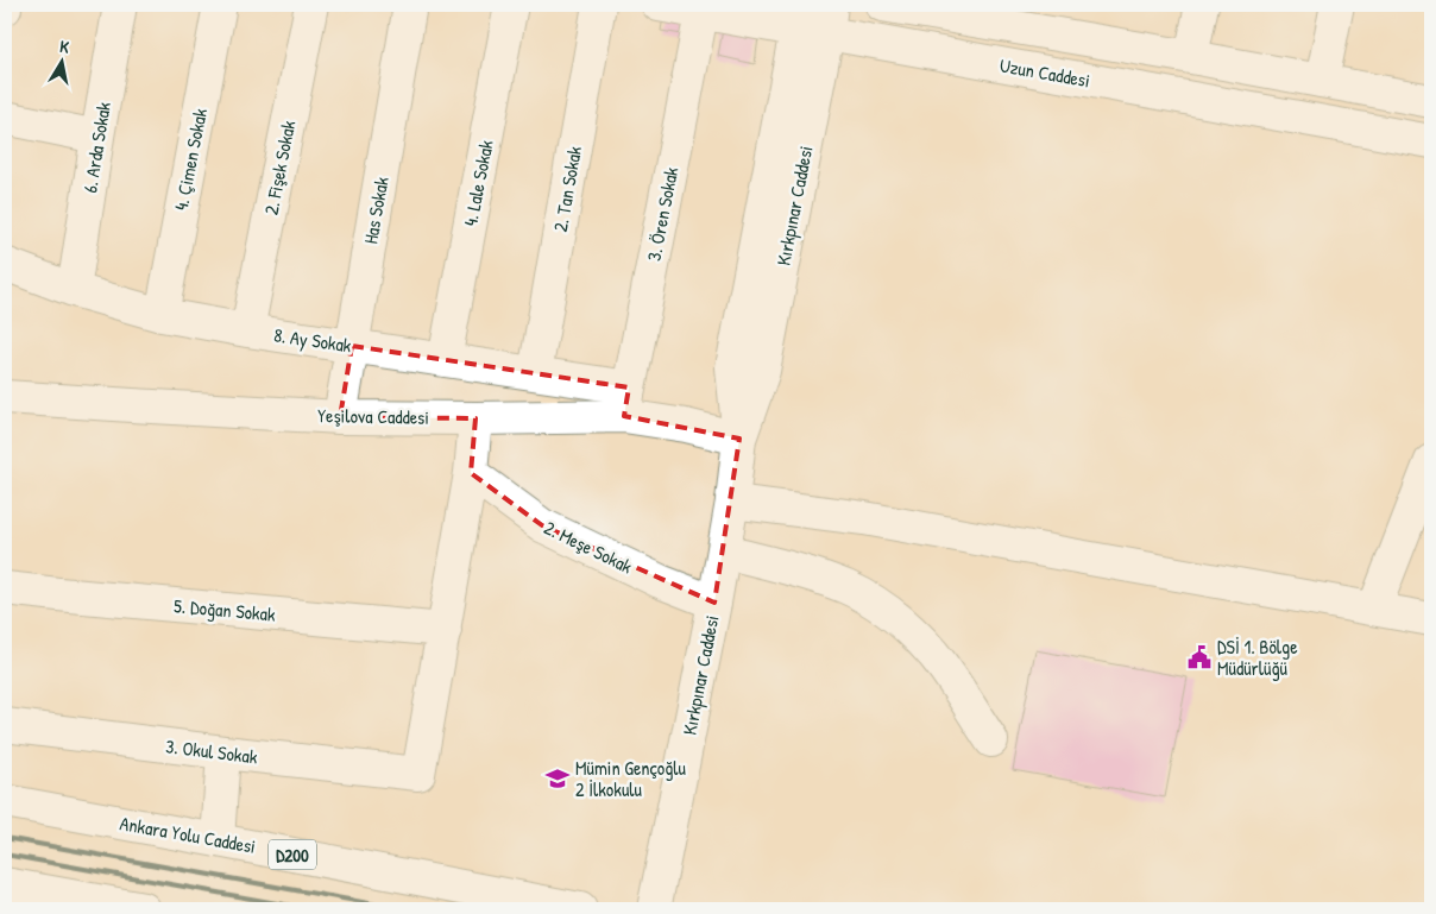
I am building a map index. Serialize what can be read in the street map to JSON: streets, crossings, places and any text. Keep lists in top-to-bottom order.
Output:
{
  "streets": {
    "main road": [
      "Uzun Caddesi",
      "6. Arda Sokak",
      "4. Çimen Sokak",
      "2. Fişek Sokak",
      "4. Lale Sokak",
      "2. Tan Sokak",
      "Kırkpınar Caddesi",
      "Has Sokak",
      "3. Ören Sokak",
      "8. Ay Sokak",
      "Yeşilova Caddesi",
      "2. Meşe Sokak",
      "5. Doğan Sokak",
      "3. Okul Sokak",
      "Ankara Yolu Caddesi",
      "D200"
    ]
  },
  "crossings": [
    ["Uzun Caddesi", "Kırkpınar Caddesi"],
    ["Uzun Caddesi", "3. Ören Sokak"],
    ["6. Arda Sokak", "8. Ay Sokak"],
    ["4. Çimen Sokak", "8. Ay Sokak"],
    ["2. Fişek Sokak", "8. Ay Sokak"],
    ["4. Lale Sokak", "8. Ay Sokak"],
    ["2. Tan Sokak", "8. Ay Sokak"],
    ["Kırkpınar Caddesi", "Yeşilova Caddesi"],
    ["Kırkpınar Caddesi", "2. Meşe Sokak"],
    ["Has Sokak", "8. Ay Sokak"],
    ["Has Sokak", "Yeşilova Caddesi"],
    ["3. Ören Sokak", "8. Ay Sokak"],
    ["3. Ören Sokak", "Yeşilova Caddesi"],
    ["8. Ay Sokak", "Yeşilova Caddesi"],
    ["5. Doğan Sokak", "3. Okul Sokak"]
  ],
  "places": {
    "public building": ["DSİ 1. Bölge Müdürlüğü"],
    "school or university": ["Mümin Gençoğlu 2 İlkokulu"]
  },
  "north": "top"
}
